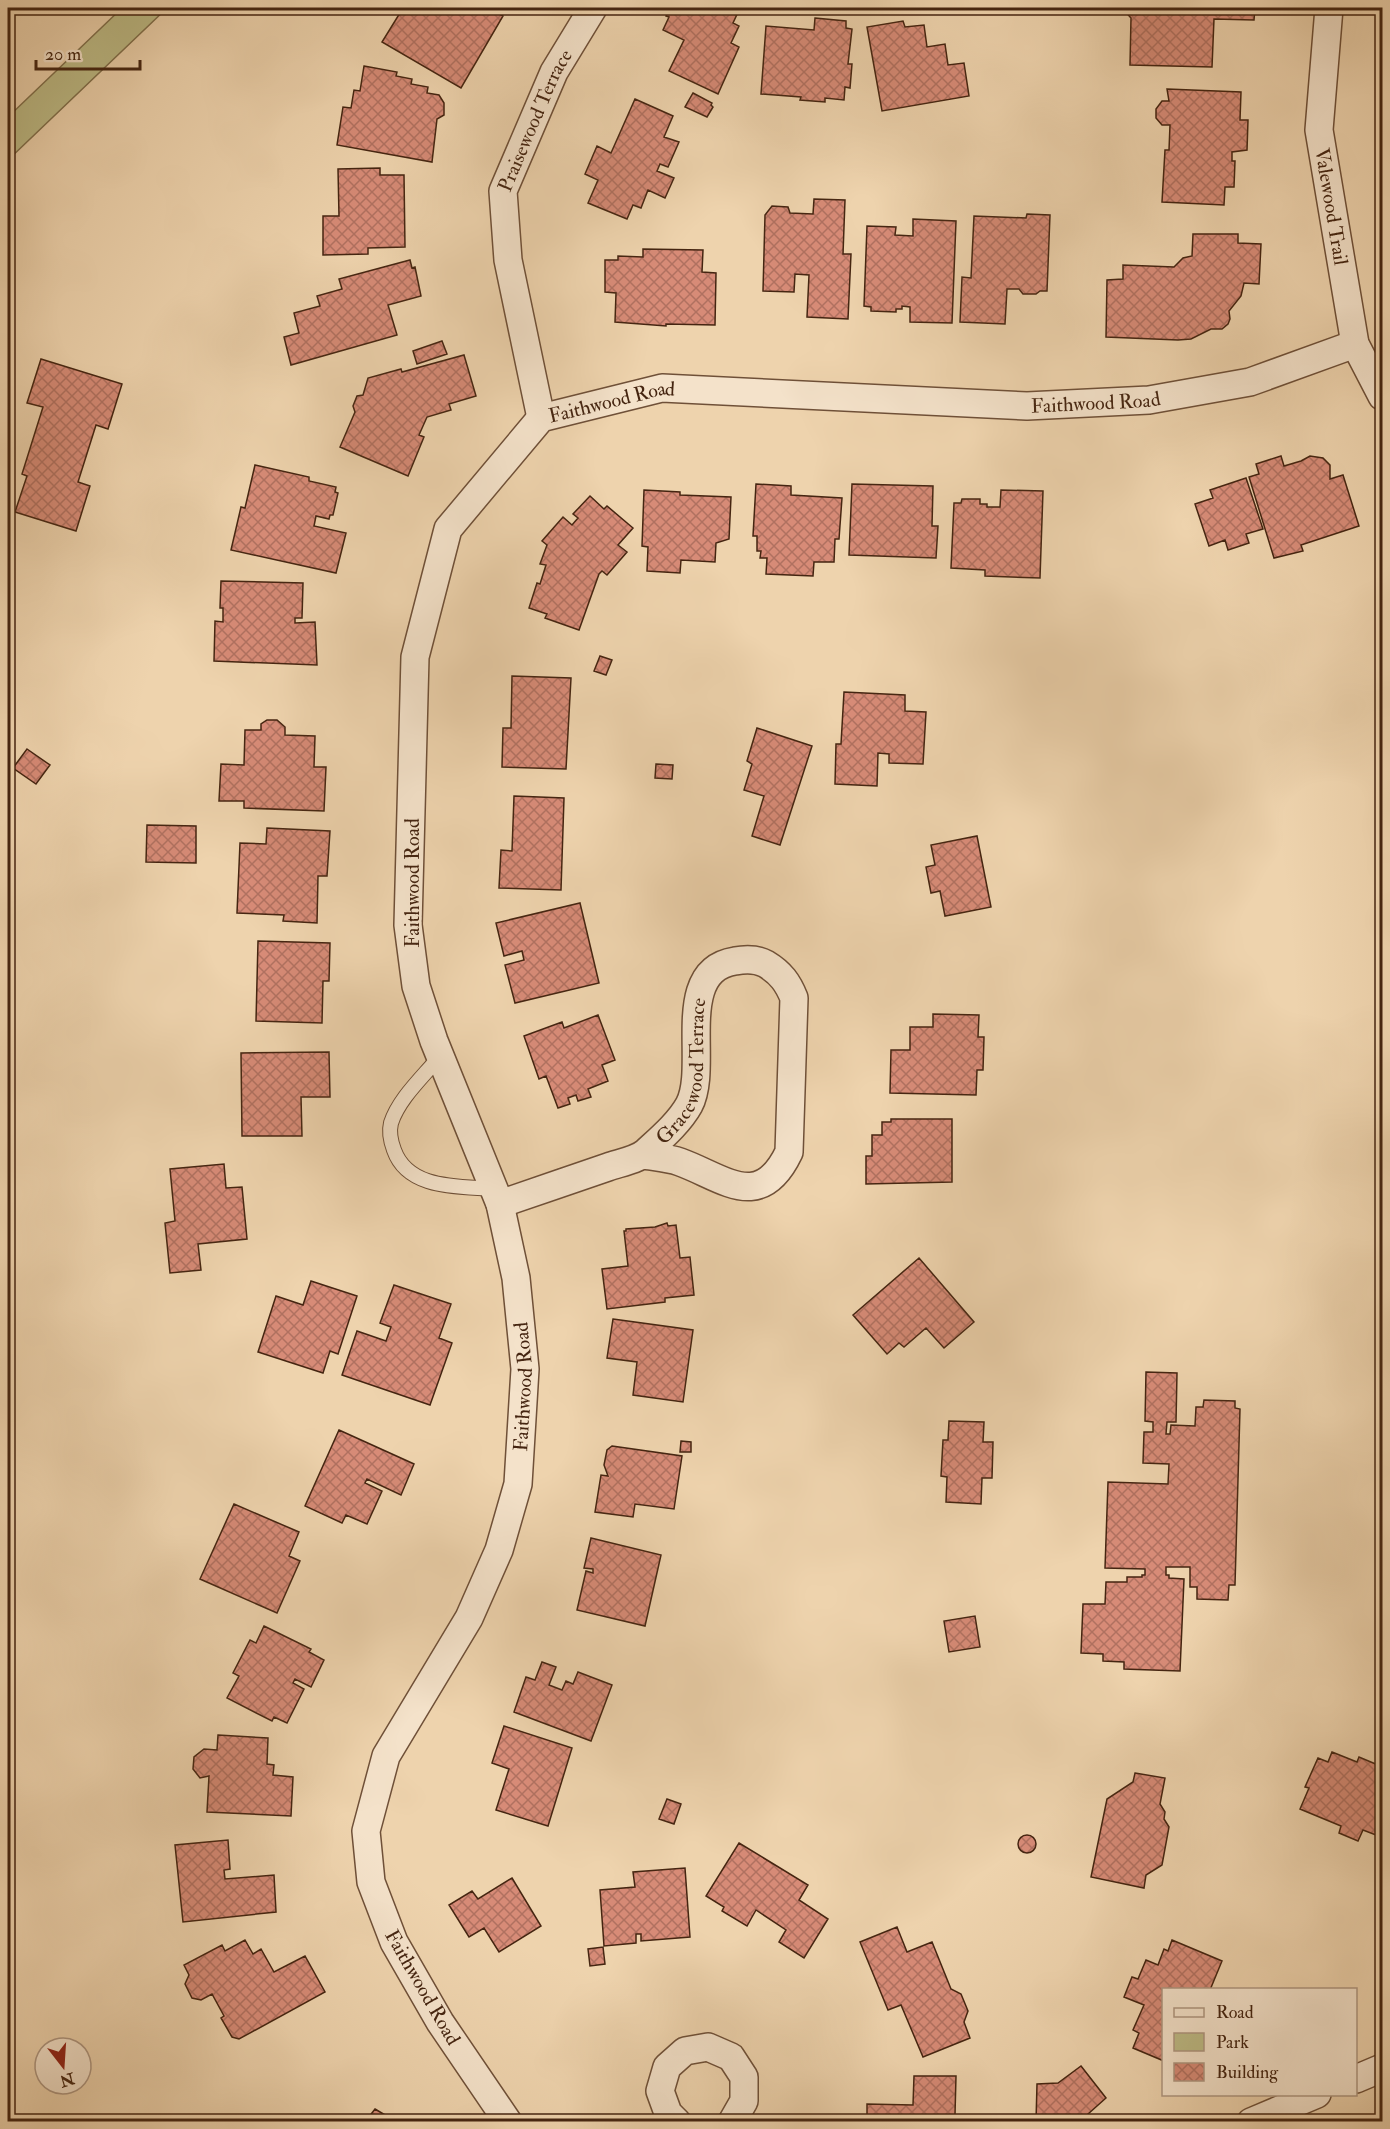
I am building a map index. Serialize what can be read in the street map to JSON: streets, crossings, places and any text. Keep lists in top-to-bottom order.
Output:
{
  "streets": {
    "street": [
      "Praisewood Terrace",
      "Valewood Trail",
      "Faithwood Road",
      "Gracewood Terrace"
    ]
  },
  "crossings": [
    ["Praisewood Terrace", "Faithwood Road"],
    ["Valewood Trail", "Faithwood Road"],
    ["Faithwood Road", "Gracewood Terrace"]
  ],
  "legend": ["Road", "Park", "Building"],
  "scale_bar": "20 m",
  "north": "bottom"
}
